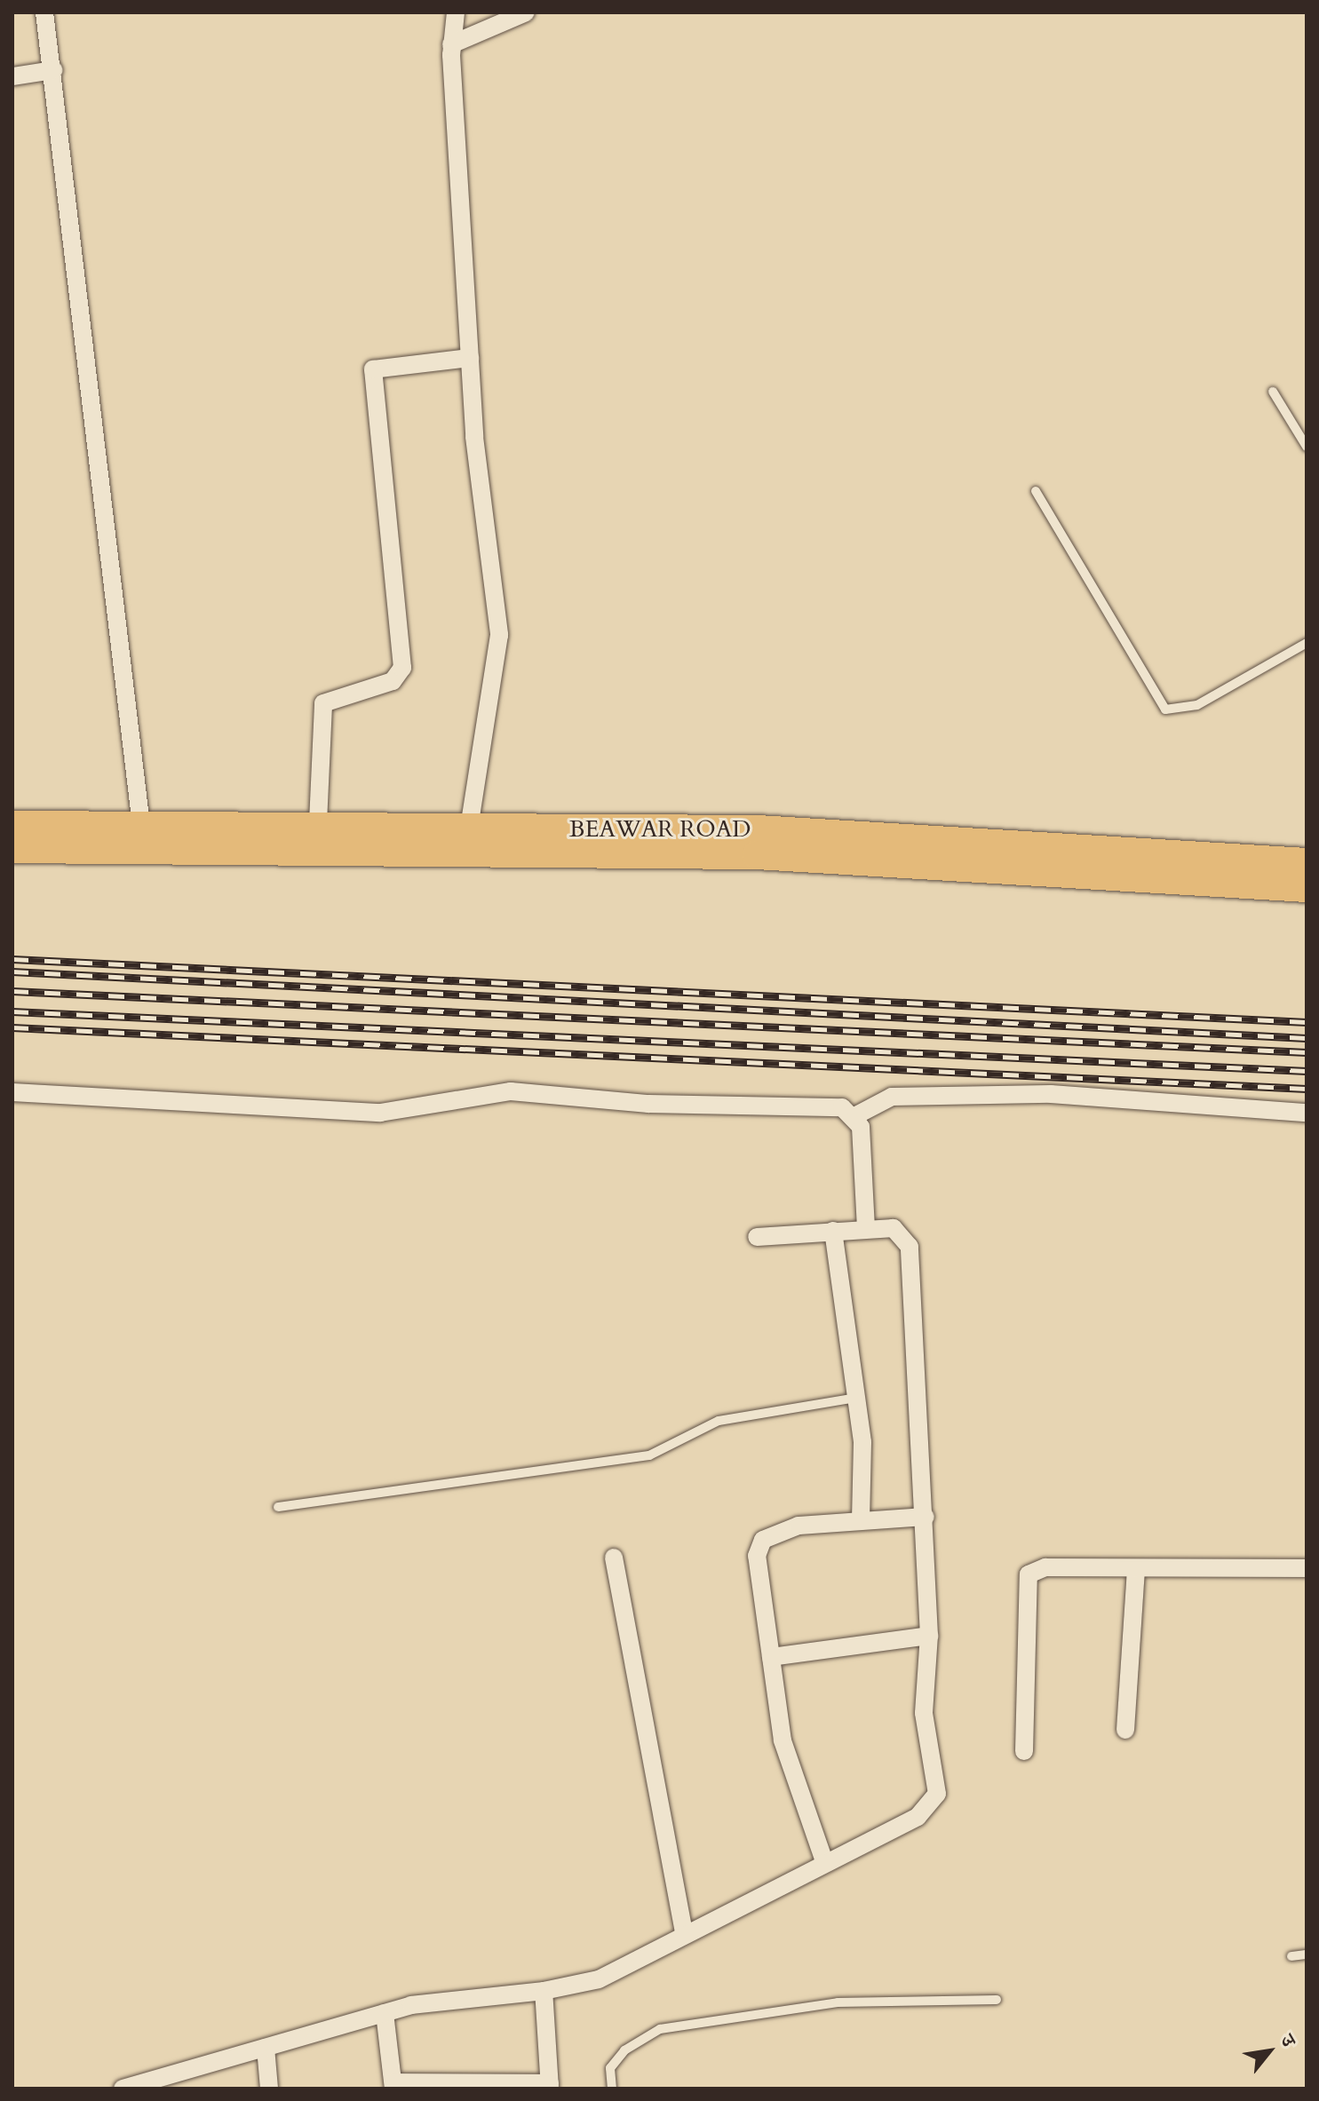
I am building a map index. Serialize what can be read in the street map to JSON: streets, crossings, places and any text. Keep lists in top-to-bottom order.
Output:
{
  "streets": {
    "main road": ["BEAWAR ROAD"]
  },
  "north": "top right"
}
